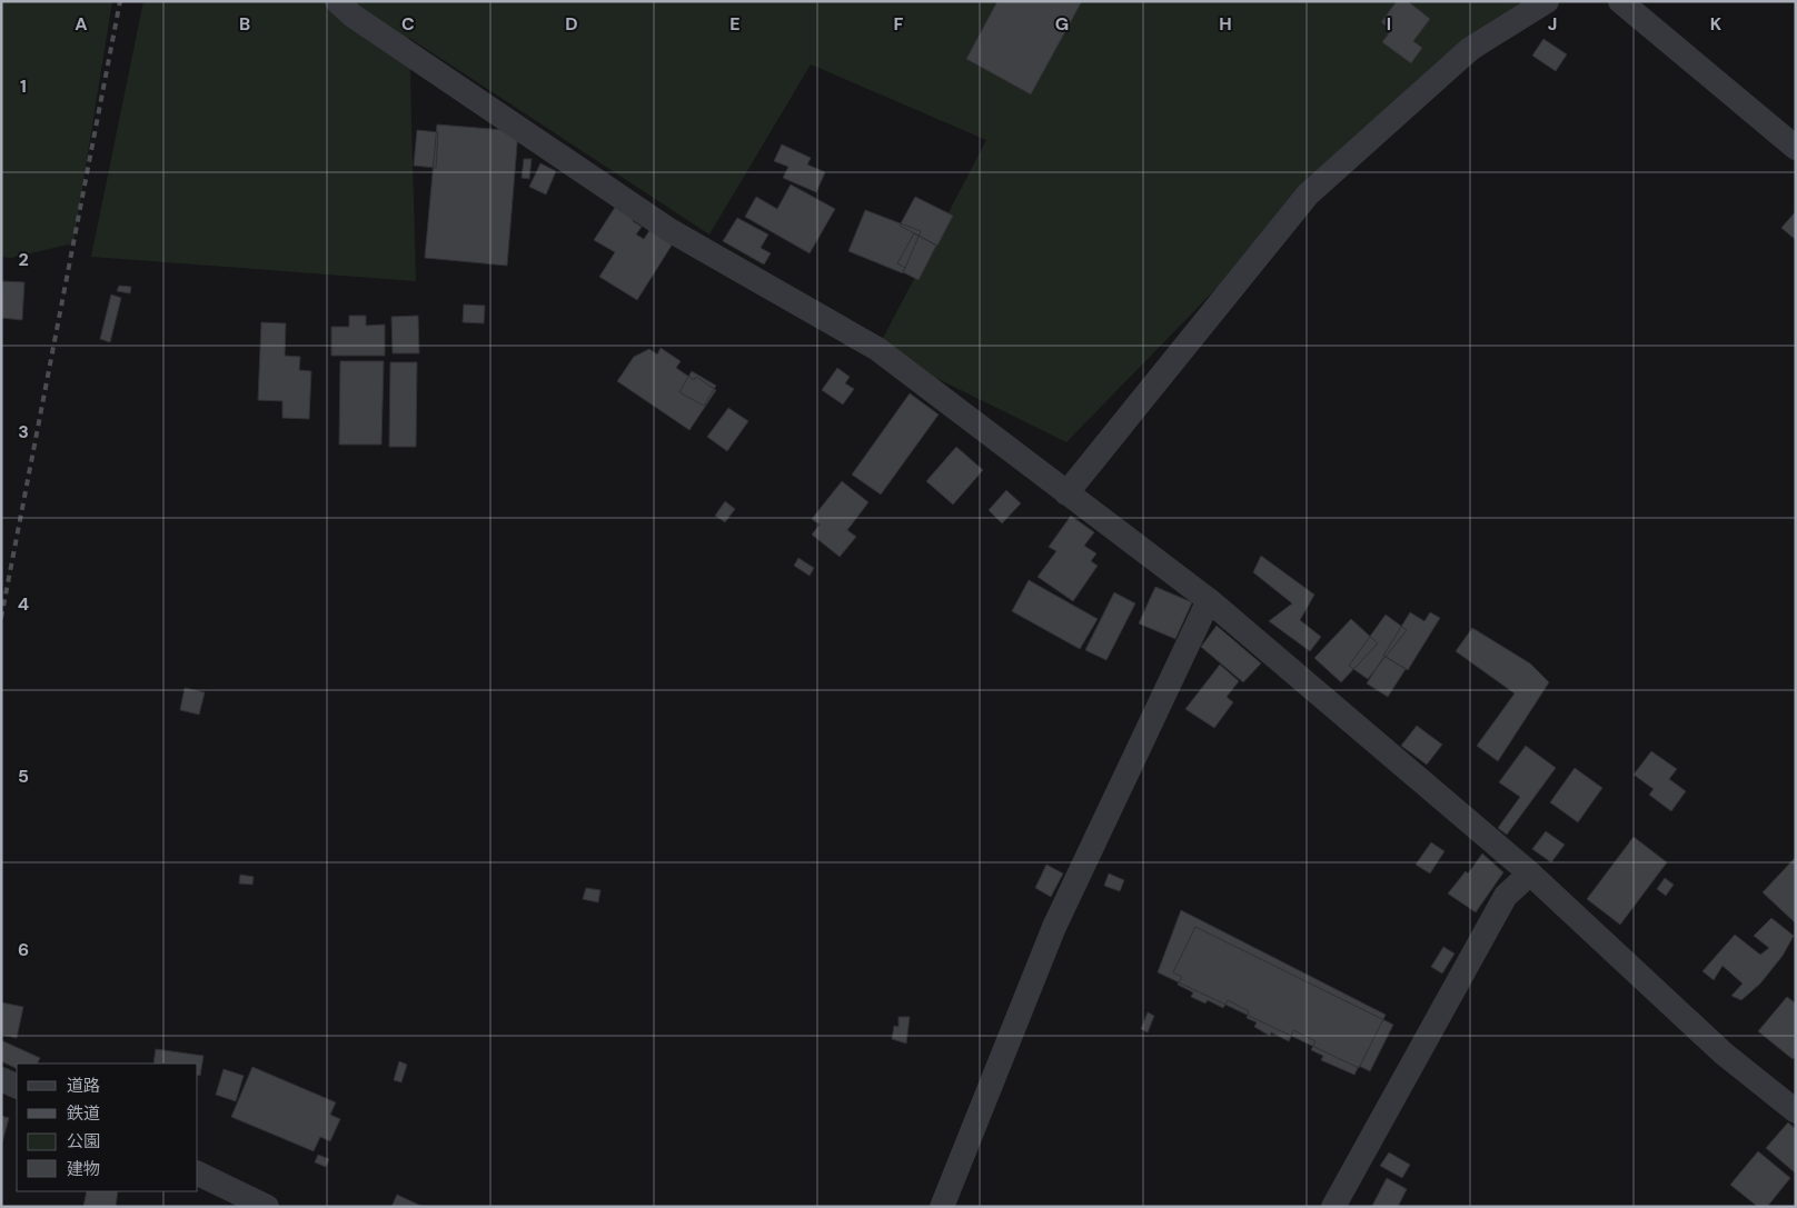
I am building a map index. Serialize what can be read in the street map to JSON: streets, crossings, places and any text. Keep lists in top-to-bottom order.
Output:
{
  "legend": [
    "道路",
    "鉄道",
    "公園",
    "建物"
  ],
  "grid": {
    "columns": [
      "A",
      "B",
      "C",
      "D",
      "E",
      "F",
      "G",
      "H",
      "I",
      "J",
      "K"
    ],
    "rows": [
      "1",
      "2",
      "3",
      "4",
      "5",
      "6"
    ]
  }
}
